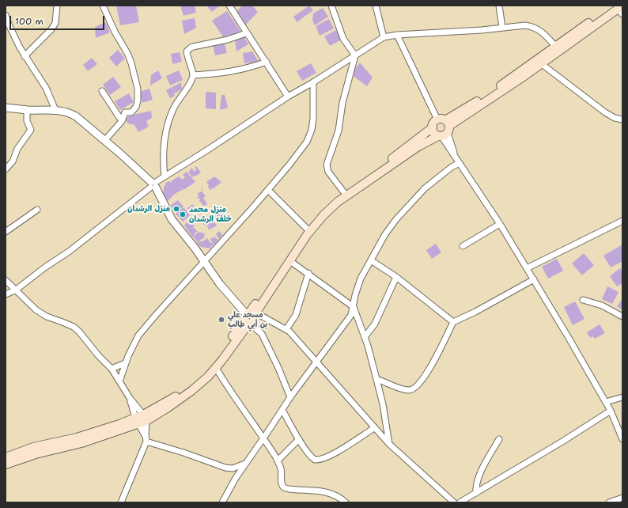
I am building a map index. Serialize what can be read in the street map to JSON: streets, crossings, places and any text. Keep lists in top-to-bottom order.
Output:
{
  "places": ["منزل الرشدان", "منزل محمد خلف الرشدان", "مسجد علي بن أبي طالب"],
  "scale_bar": "100 m"
}
